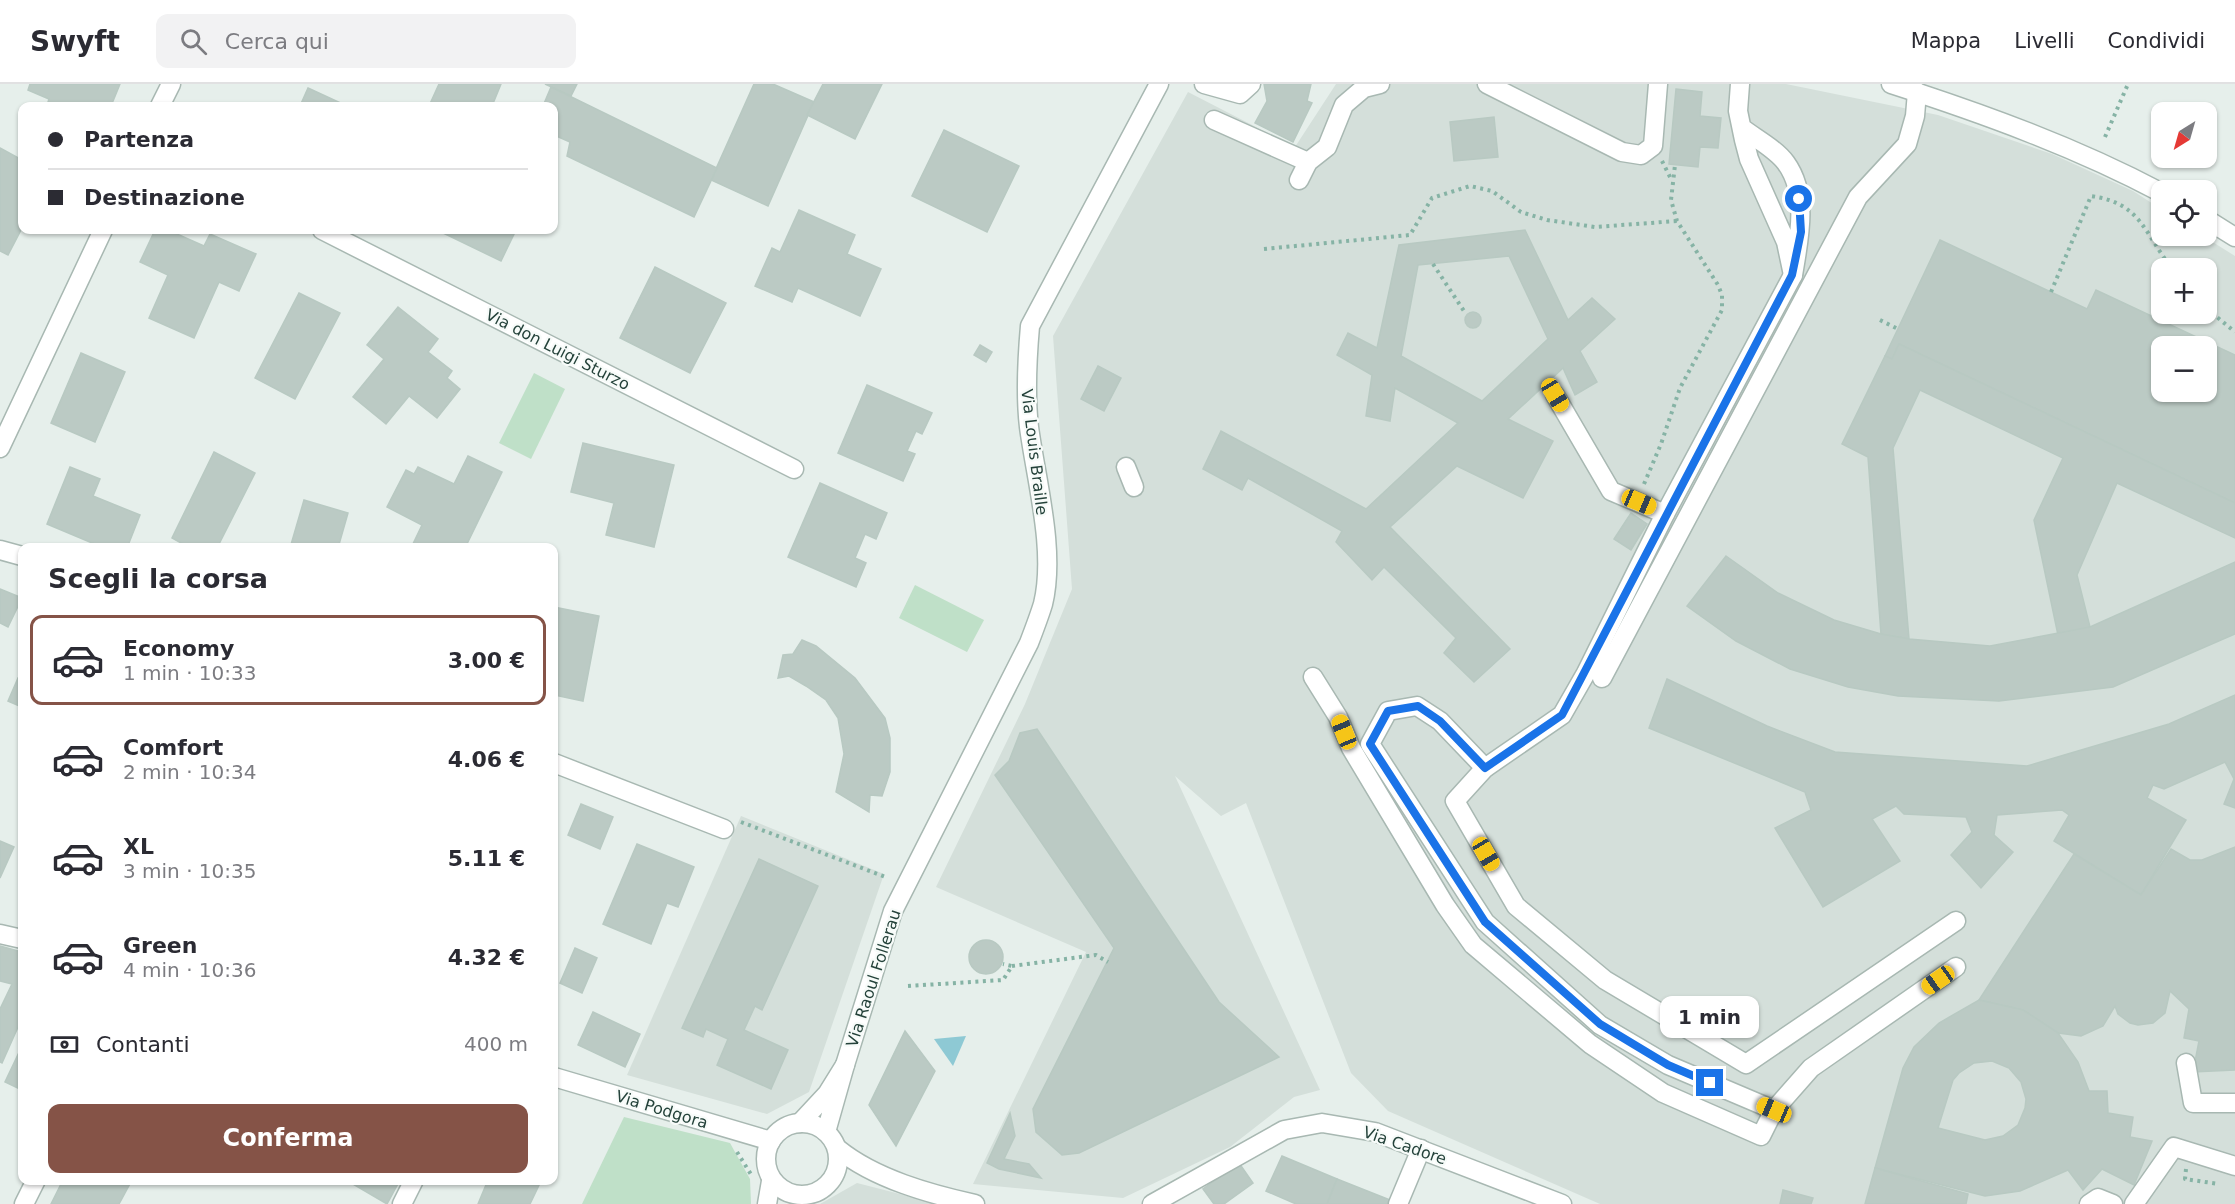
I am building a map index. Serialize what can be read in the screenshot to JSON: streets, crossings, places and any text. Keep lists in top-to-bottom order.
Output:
{
  "streets": {
    "street": [
      "Via don Luigi Sturzo",
      "Via Louis Braille",
      "Via Raoul Follerau",
      "Via Podgora",
      "Via Cadore"
    ]
  },
  "crossings": [
    ["Via Louis Braille", "Via Raoul Follerau"],
    ["Via Raoul Follerau", "Via Podgora"]
  ],
  "north": "bottom left",
  "page": {
    "header": "Swyft",
    "search": "Cerca qui",
    "nav": ["Mappa", "Livelli", "Condividi"],
    "map_buttons": ["+", "−"],
    "banner": ["Partenza", "Destinazione"],
    "heading": "Scegli la corsa",
    "list": [
      {
        "name": "Economy",
        "note": "1 min · 10:33",
        "value": "3.00 €"
      },
      {
        "name": "Comfort",
        "note": "2 min · 10:34",
        "value": "4.06 €"
      },
      {
        "name": "XL",
        "note": "3 min · 10:35",
        "value": "5.11 €"
      },
      {
        "name": "Green",
        "note": "4 min · 10:36",
        "value": "4.32 €"
      }
    ],
    "bubble": "1 min",
    "pay": ["Contanti", "400 m"],
    "buttons": "Conferma"
  }
}
